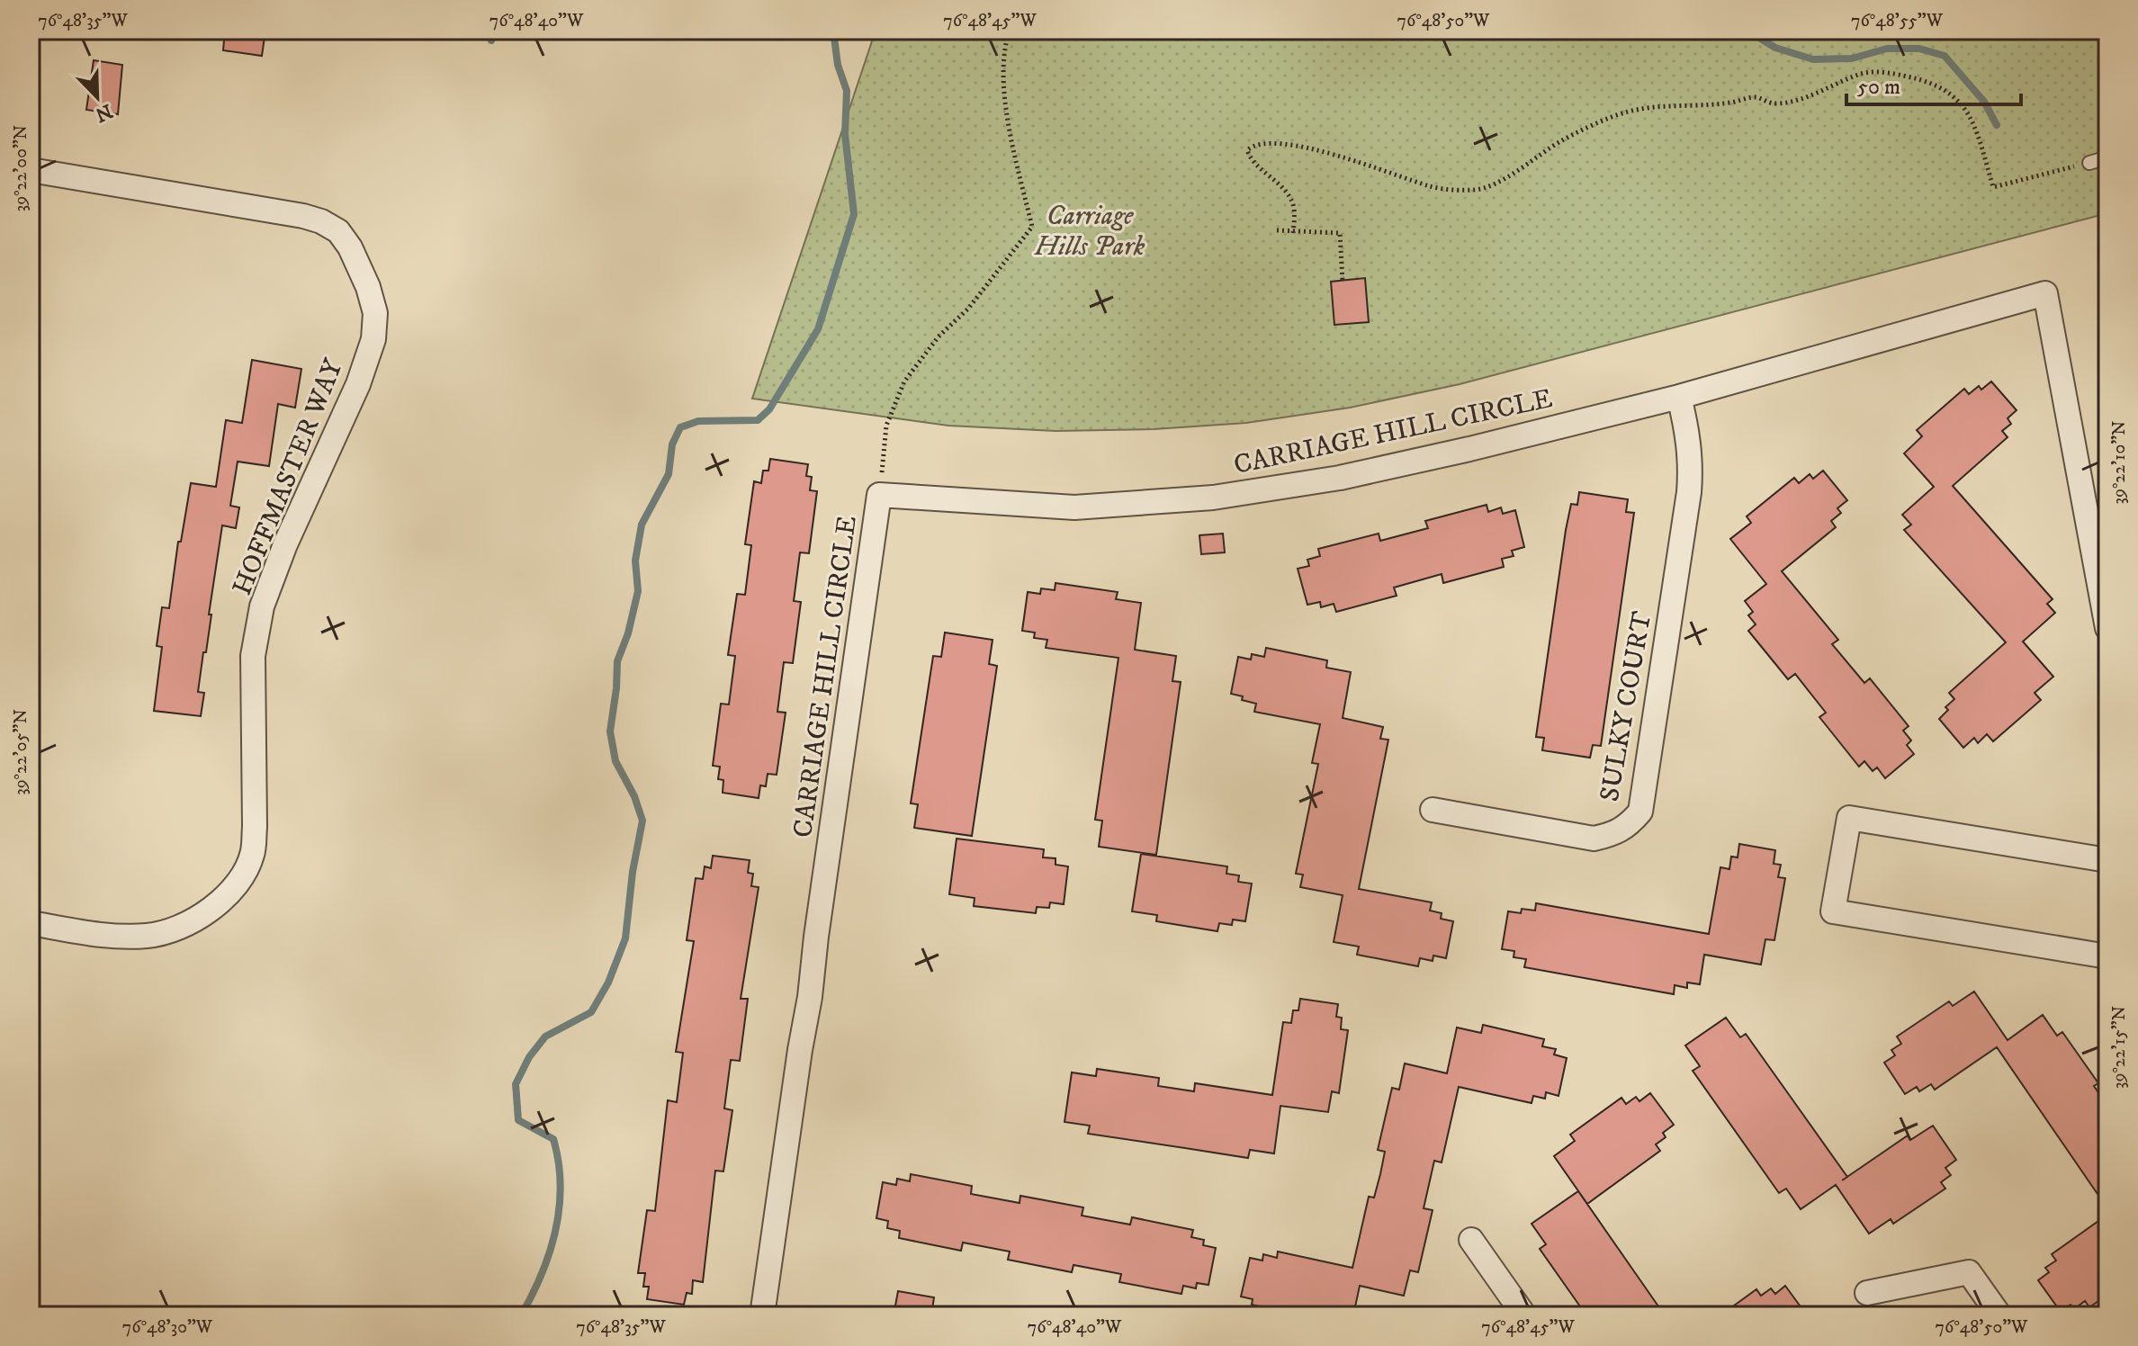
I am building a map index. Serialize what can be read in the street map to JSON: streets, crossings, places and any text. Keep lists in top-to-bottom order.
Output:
{
  "streets": {
    "street": ["CARRIAGE HILL CIRCLE", "HOFFMASTER WAY", "SULKY COURT"]
  },
  "crossings": [
    ["CARRIAGE HILL CIRCLE", "SULKY COURT"]
  ],
  "parks": ["Carriage Hills Park"],
  "scale_bar": "50 m",
  "north": "bottom right",
  "coordinates": [
    "76°48'35\"W",
    "76°48'40\"W",
    "76°48'45\"W",
    "76°48'50\"W",
    "76°48'55\"W",
    "39°22'00\"N",
    "39°22'10\"N",
    "39°22'05\"N",
    "39°22'15\"N",
    "76°48'30\"W"
  ]
}
